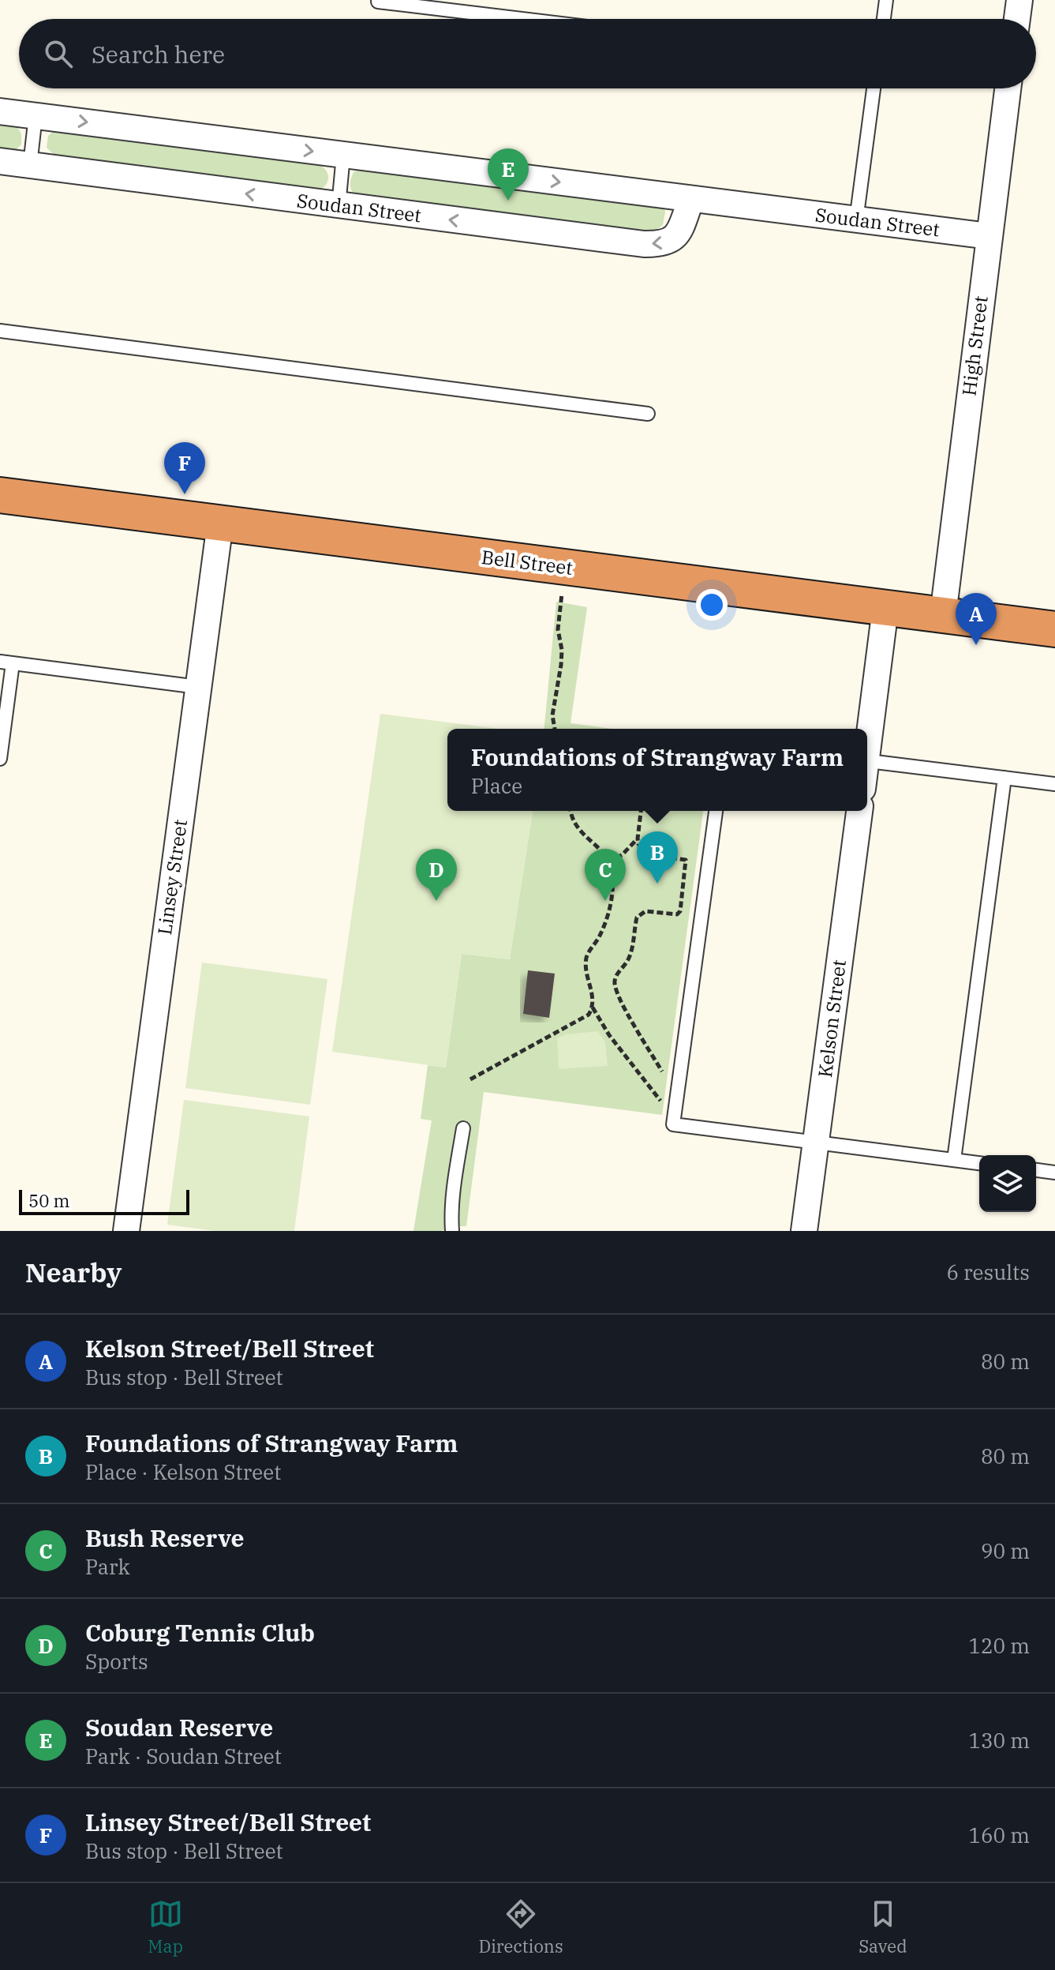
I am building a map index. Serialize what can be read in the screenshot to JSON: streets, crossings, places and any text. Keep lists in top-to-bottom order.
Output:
{
  "streets": {
    "highway": ["Bell Street"],
    "street": [
      "Soudan Street",
      "High Street",
      "Linsey Street",
      "Kelson Street"
    ]
  },
  "crossings": [
    ["Soudan Street", "High Street"],
    ["High Street", "Bell Street"],
    ["Bell Street", "Linsey Street"]
  ],
  "scale_bar": "50 m",
  "page": {
    "search": "Search here",
    "pins": [
      "E",
      "F",
      "A",
      "B",
      "C",
      "D"
    ],
    "popup": ["Foundations of Strangway Farm", "Place"],
    "scale": "50 m",
    "heading": ["Nearby", "6 results"],
    "list": [
      {
        "mark": "A",
        "name": "Kelson Street/Bell Street",
        "note": "Bus stop · Bell Street",
        "value": "80 m"
      },
      {
        "mark": "B",
        "name": "Foundations of Strangway Farm",
        "note": "Place · Kelson Street",
        "value": "80 m"
      },
      {
        "mark": "C",
        "name": "Bush Reserve",
        "note": "Park",
        "value": "90 m"
      },
      {
        "mark": "D",
        "name": "Coburg Tennis Club",
        "note": "Sports",
        "value": "120 m"
      },
      {
        "mark": "E",
        "name": "Soudan Reserve",
        "note": "Park · Soudan Street",
        "value": "130 m"
      },
      {
        "mark": "F",
        "name": "Linsey Street/Bell Street",
        "note": "Bus stop · Bell Street",
        "value": "160 m"
      }
    ],
    "nav": ["Map", "Directions", "Saved"]
  }
}
